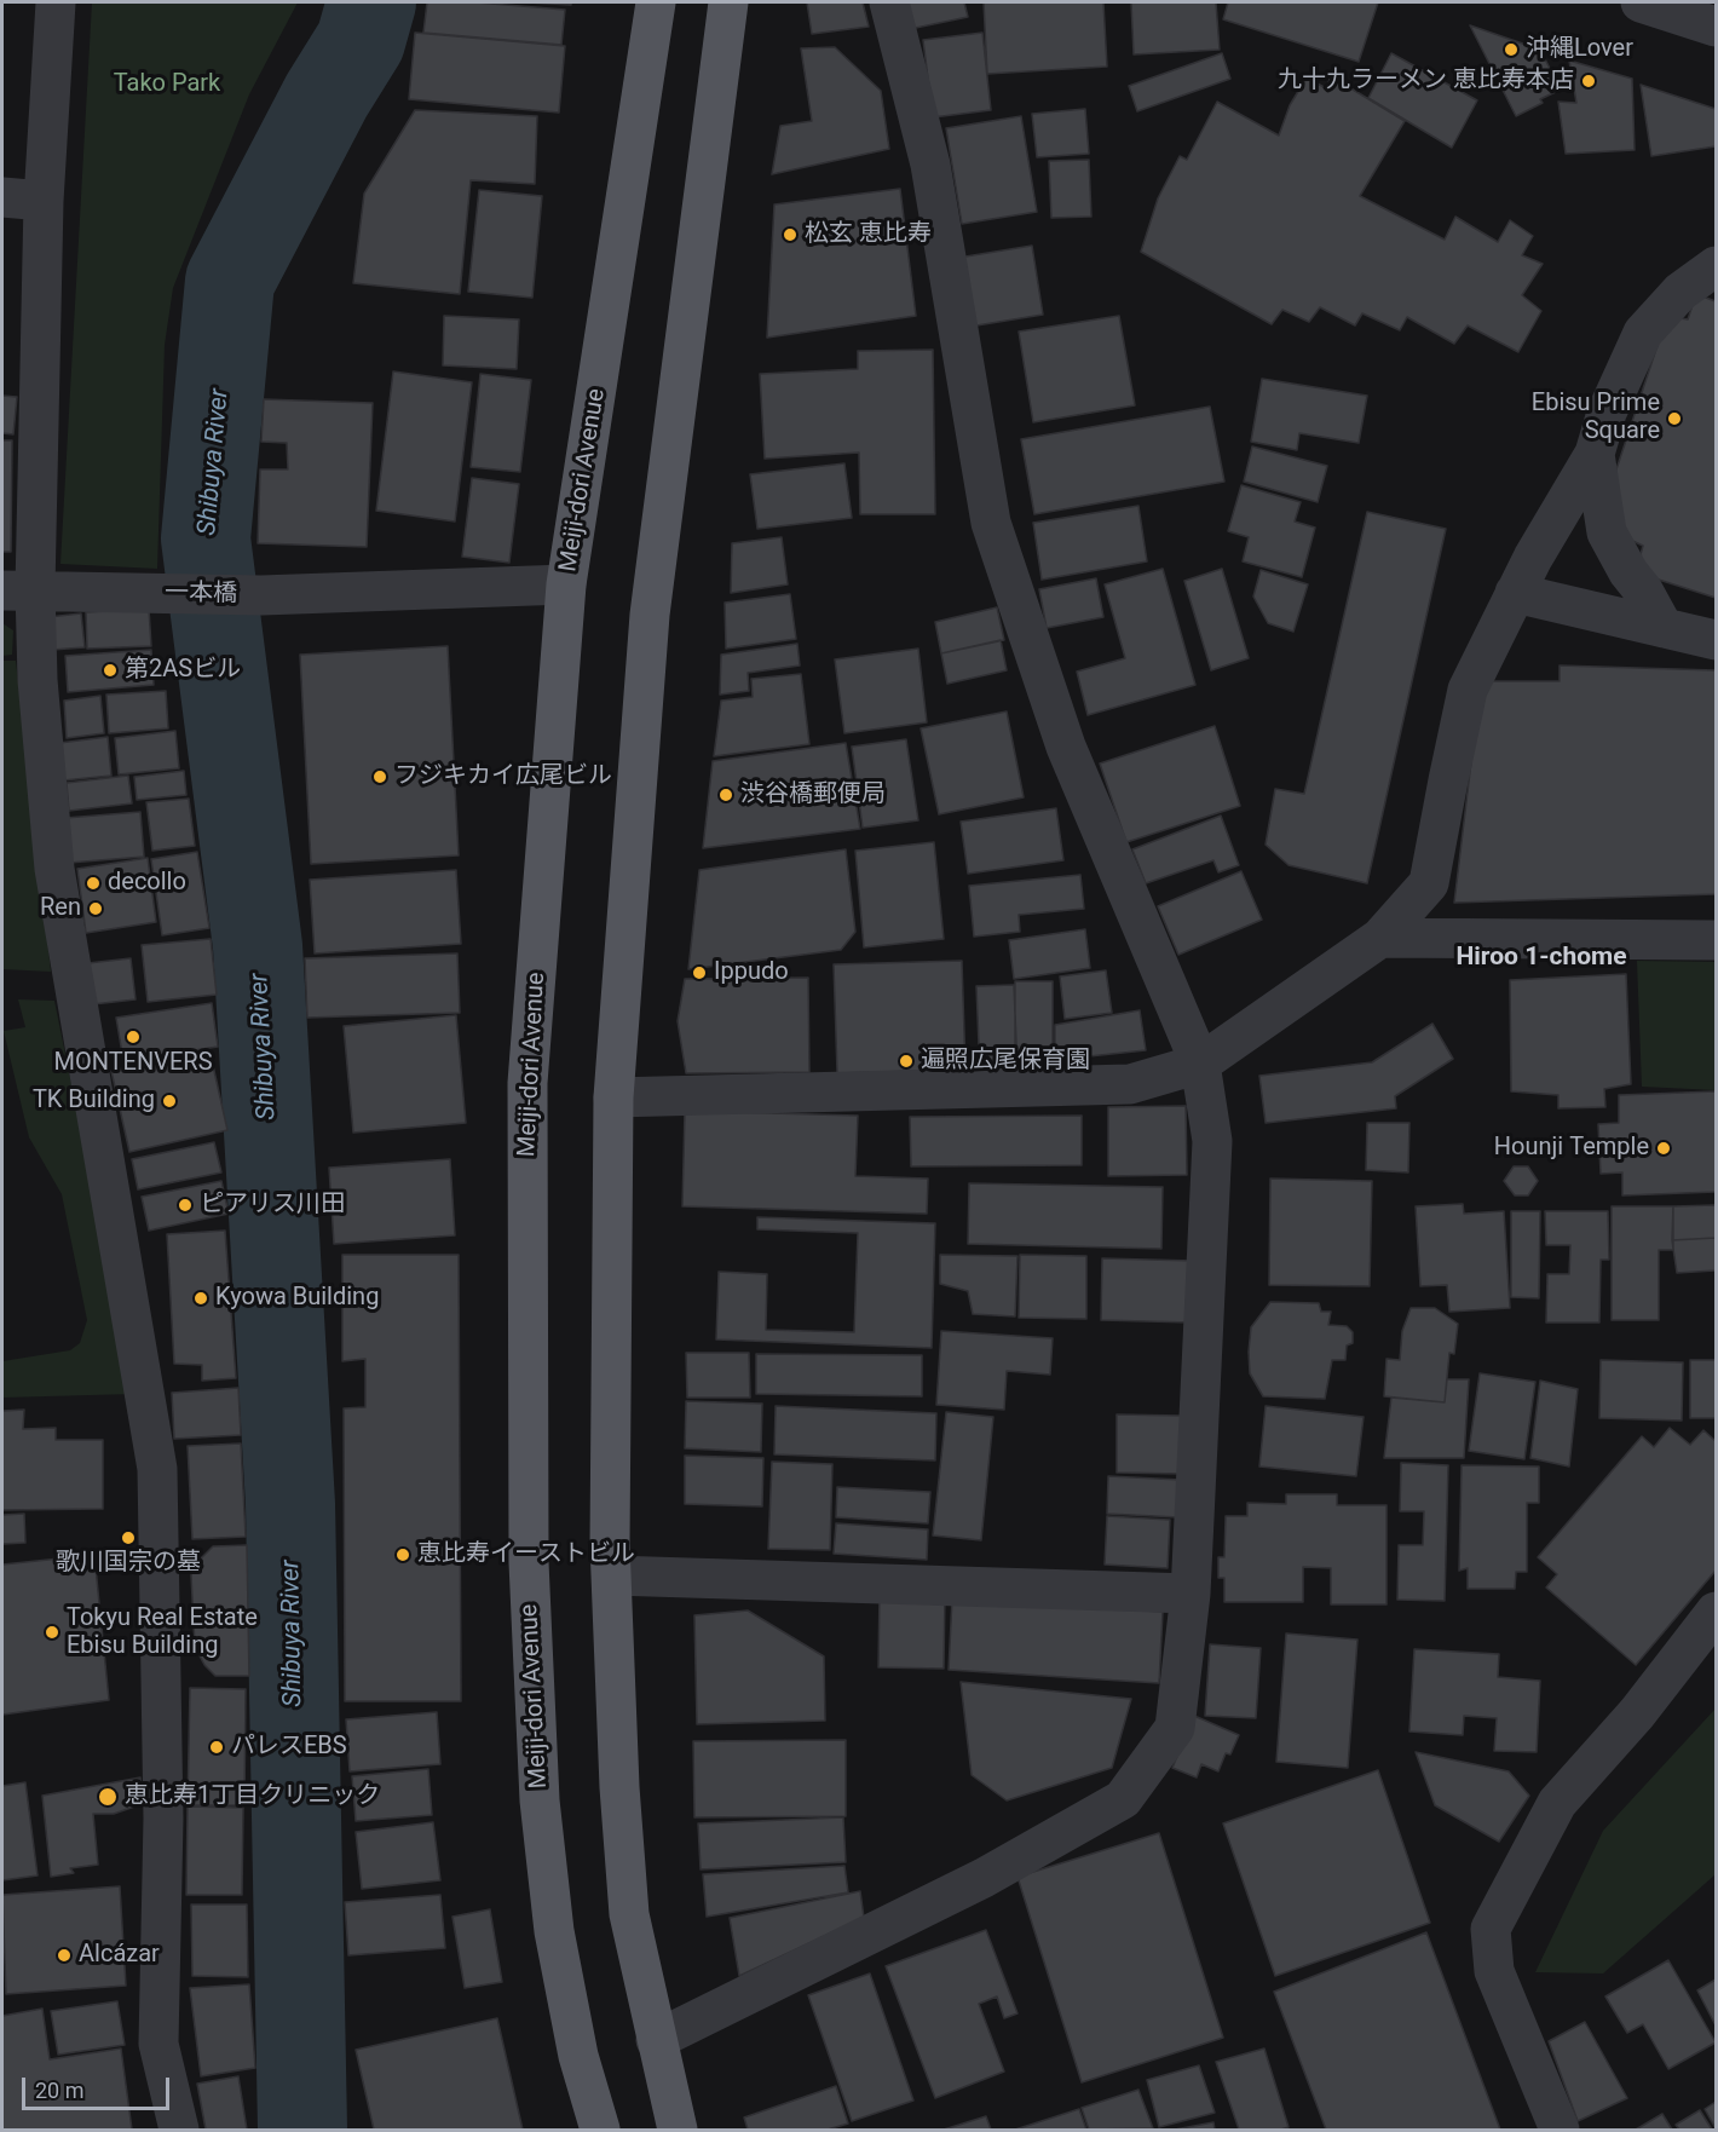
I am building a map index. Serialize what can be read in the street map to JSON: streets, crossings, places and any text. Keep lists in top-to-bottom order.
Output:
{
  "streets": {
    "main road": ["Meiji-dori Avenue"],
    "street": ["一本橋"]
  },
  "crossings": [
    ["Meiji-dori Avenue", "一本橋"]
  ],
  "districts": ["Hiroo 1-chome"],
  "water": ["Shibuya River"],
  "parks": ["Tako Park"],
  "places": [
    "沖縄Lover",
    "九十九ラーメン 恵比寿本店",
    "松玄 恵比寿",
    "Ebisu Prime Square",
    "第2ASビル",
    "フジキカイ広尾ビル",
    "渋谷橋郵便局",
    "decollo",
    "Ren",
    "Ippudo",
    "MONTENVERS",
    "遍照広尾保育園",
    "TK Building",
    "Hounji Temple",
    "ピアリス川田",
    "Kyowa Building",
    "歌川国宗の墓",
    "恵比寿イーストビル",
    "Tokyu Real Estate Ebisu Building",
    "パレスEBS",
    "恵比寿1丁目クリニック",
    "Alcázar"
  ],
  "scale_bar": "20 m"
}
